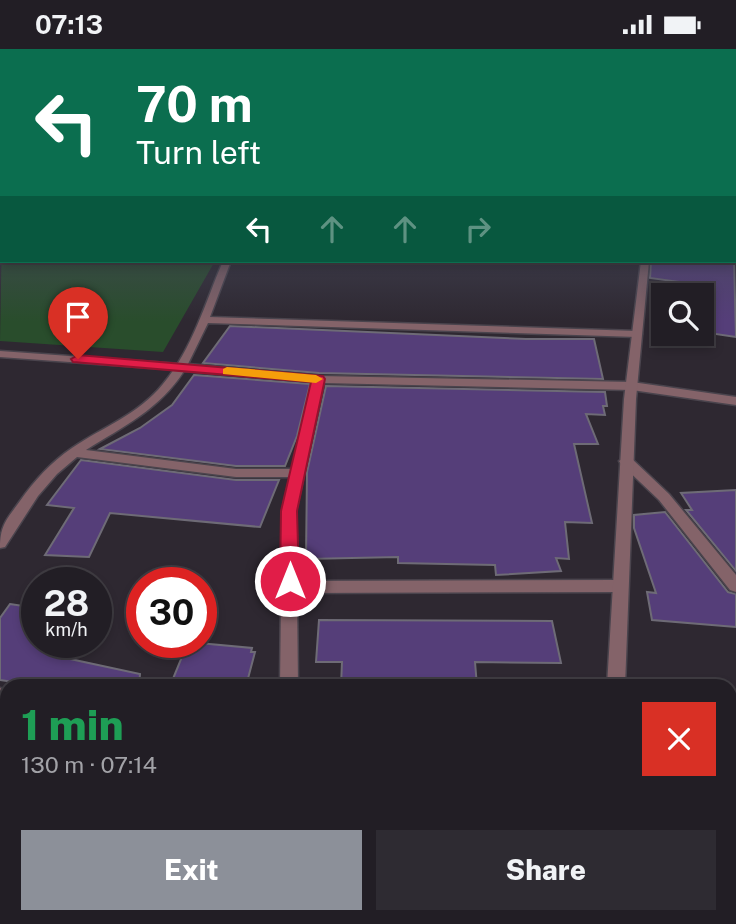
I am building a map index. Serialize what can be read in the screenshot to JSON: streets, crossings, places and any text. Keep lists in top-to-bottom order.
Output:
{
  "page": {
    "status": "07:13",
    "turn": ["70 m", "Turn left"],
    "speed": "28 km/h",
    "limit": "30",
    "heading": ["1 min", "130 m · 07:14"],
    "buttons": ["Exit", "Share"]
  }
}
